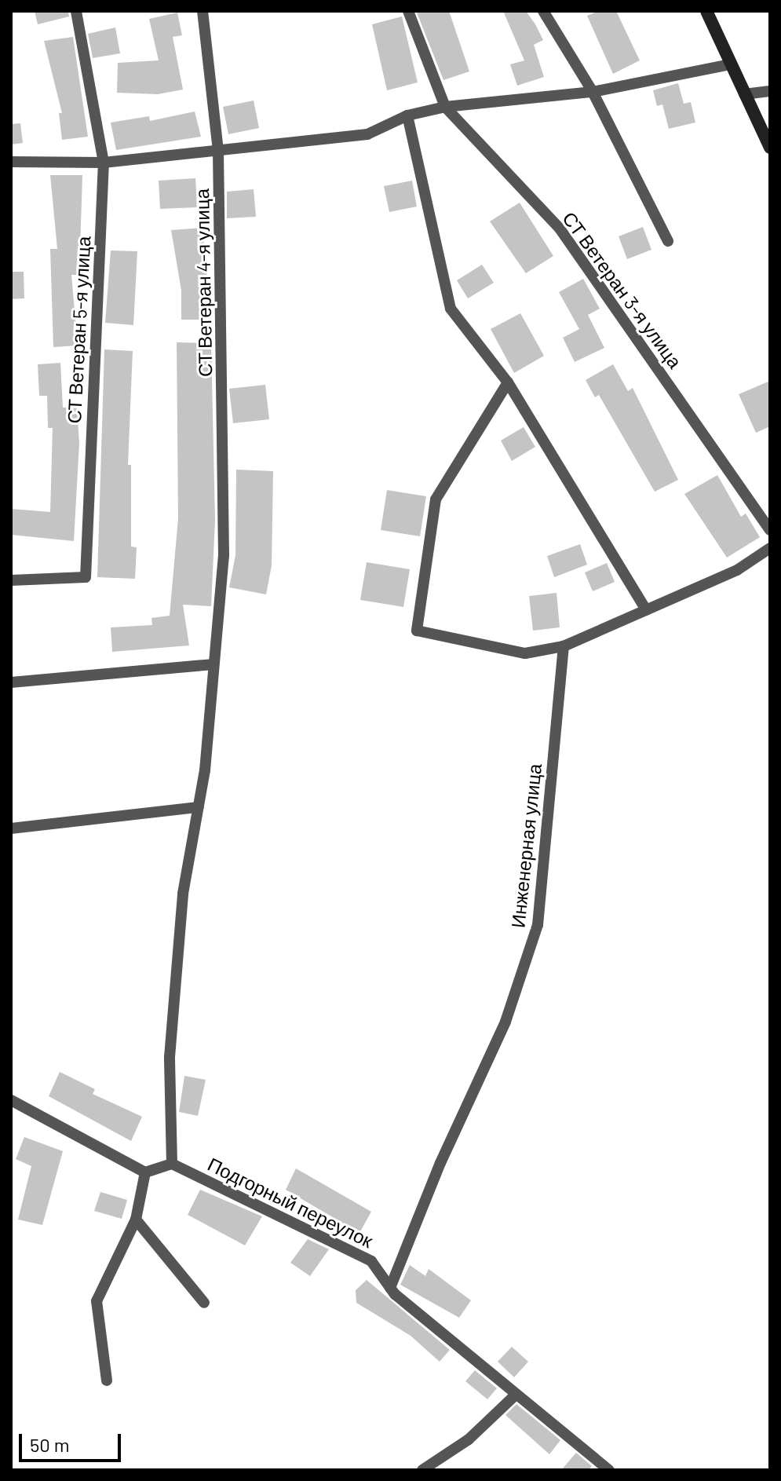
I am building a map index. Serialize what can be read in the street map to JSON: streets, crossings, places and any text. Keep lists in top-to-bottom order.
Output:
{
  "streets": {
    "street": [
      "СТ Ветеран 4-я улица",
      "СТ Ветеран 3-я улица",
      "СТ Ветеран 5-я улица",
      "Инженерная улица",
      "Подгорный переулок"
    ]
  },
  "crossings": [
    ["СТ Ветеран 4-я улица", "Подгорный переулок"],
    ["Инженерная улица", "Подгорный переулок"]
  ],
  "scale_bar": "50 m"
}
